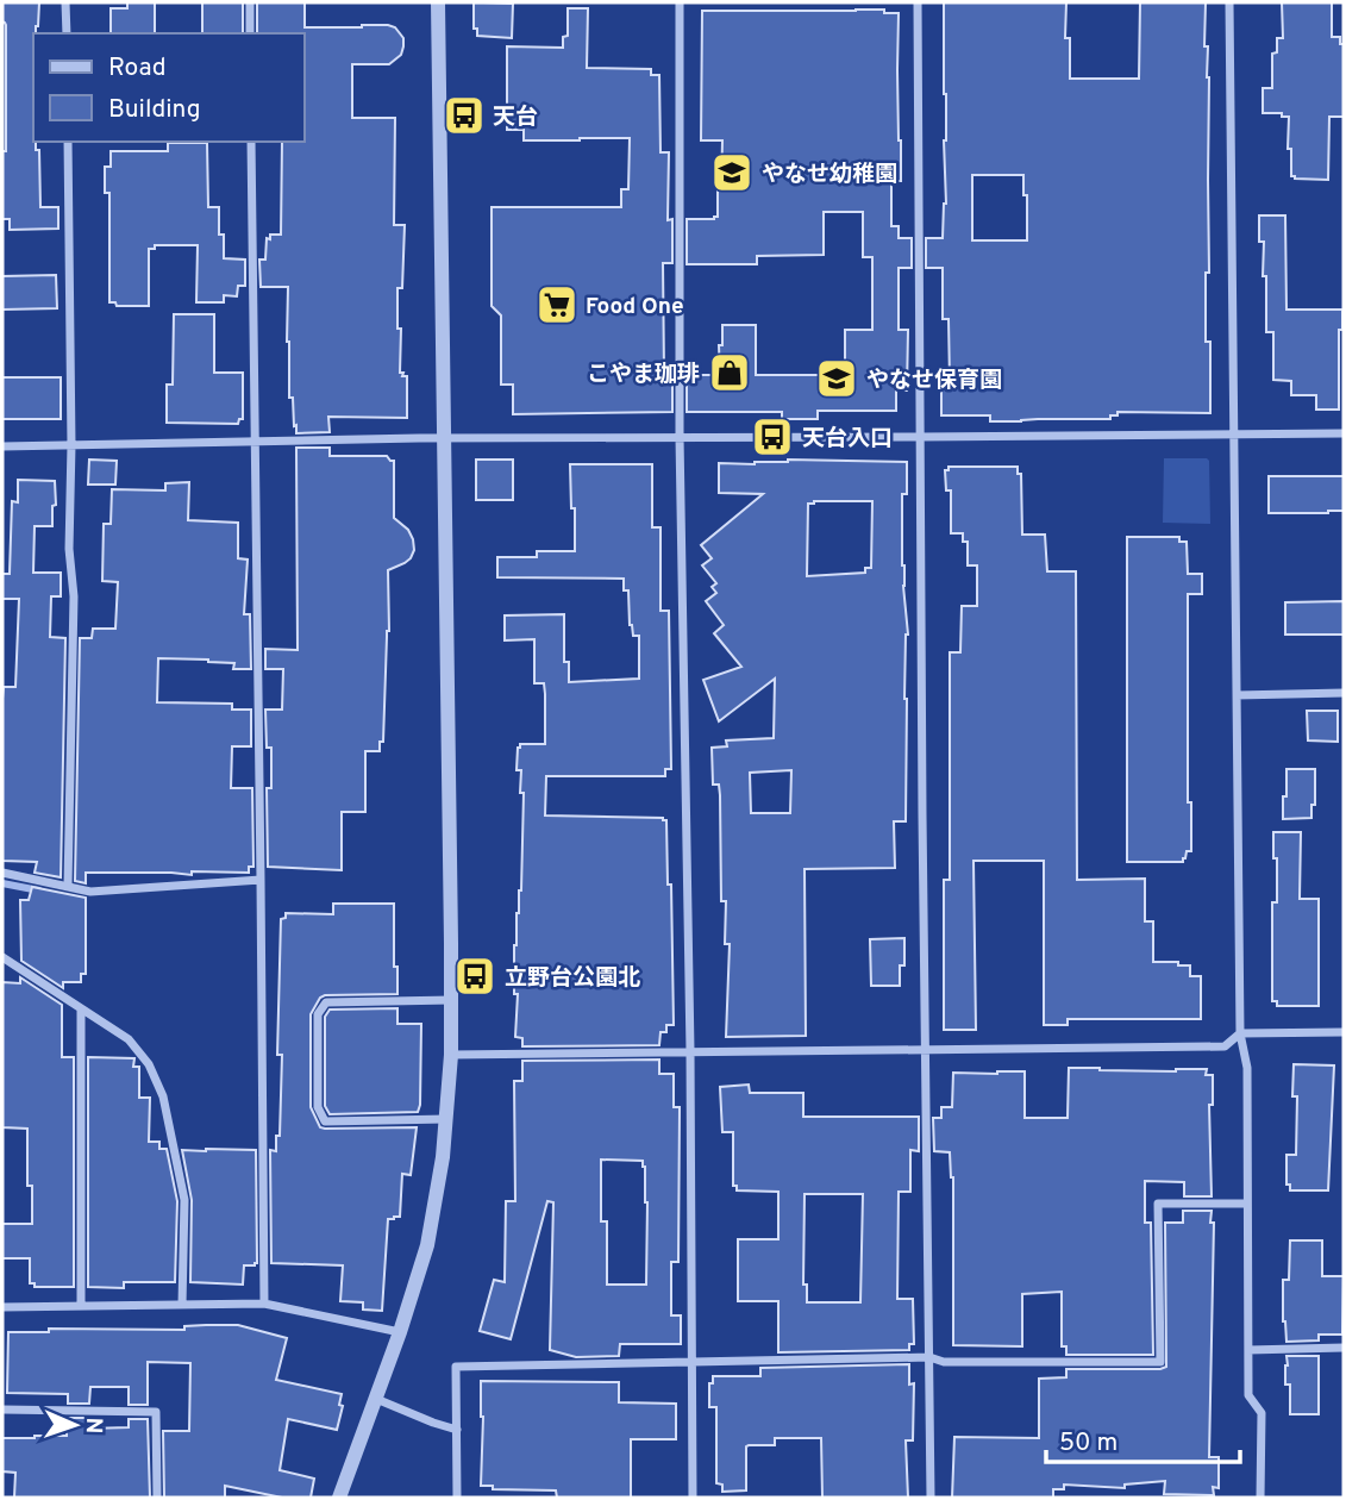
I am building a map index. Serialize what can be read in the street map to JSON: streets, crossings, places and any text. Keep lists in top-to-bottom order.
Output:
{
  "places": {
    "bus stop": ["天台", "天台入口", "立野台公園北"],
    "school or university": ["やなせ幼稚園", "やなせ保育園"],
    "supermarket": ["Food One"],
    "shop": ["こやま珈琲"]
  },
  "legend": ["Road", "Building"],
  "scale_bar": "50 m",
  "north": "right"
}
